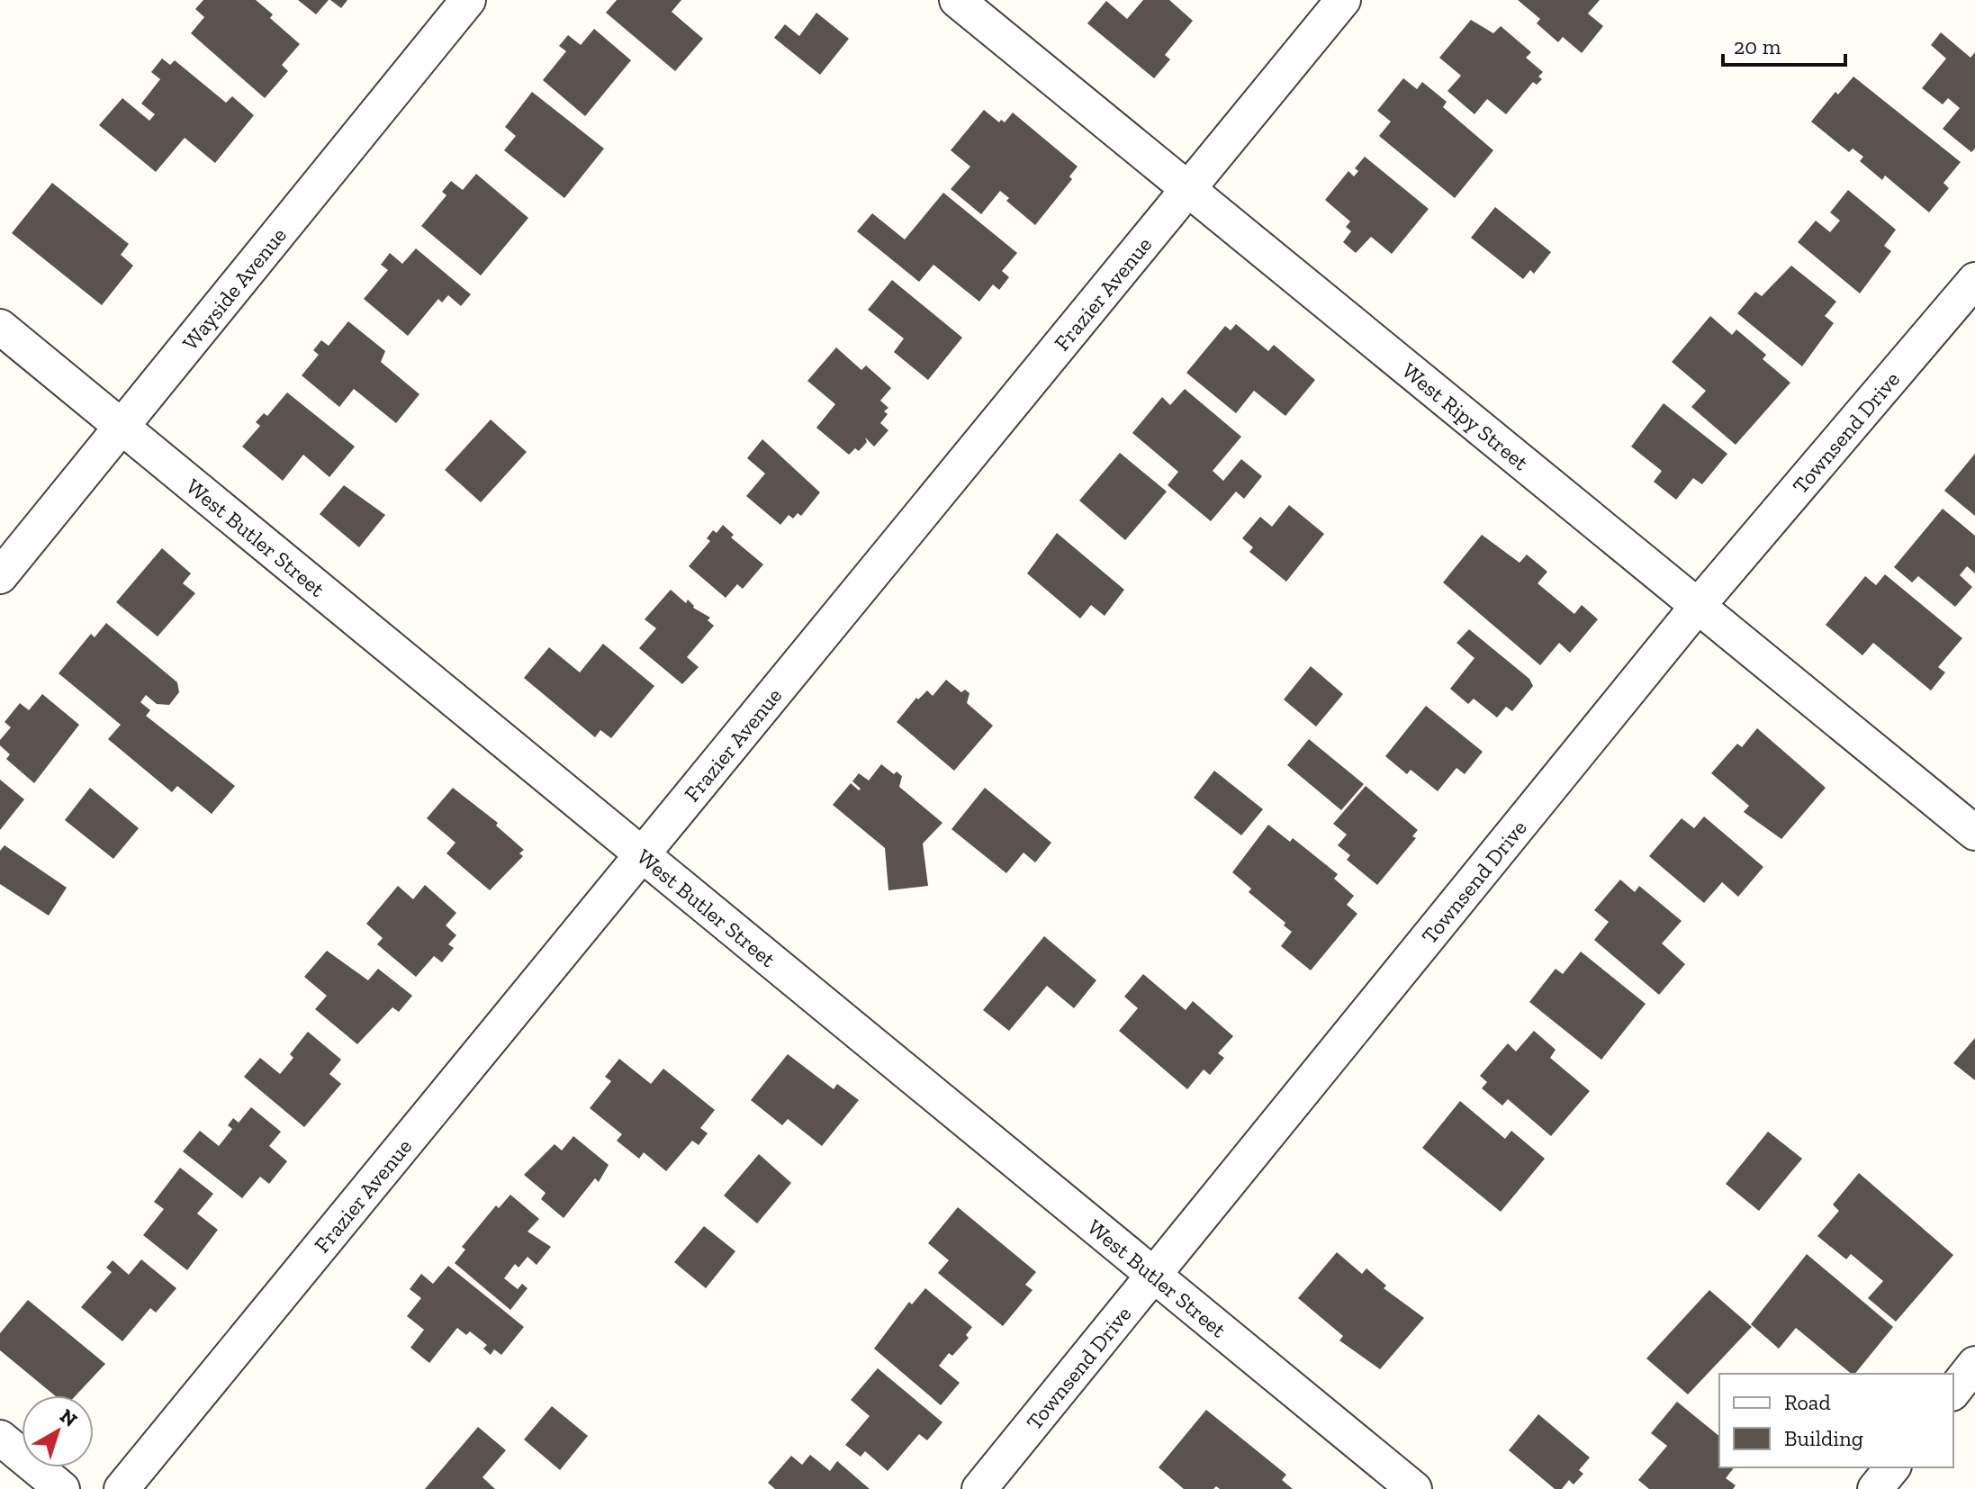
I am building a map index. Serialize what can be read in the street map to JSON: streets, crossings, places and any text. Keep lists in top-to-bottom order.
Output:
{
  "streets": {
    "street": [
      "Wayside Avenue",
      "Frazier Avenue",
      "West Ripy Street",
      "Townsend Drive",
      "West Butler Street"
    ]
  },
  "crossings": [
    ["Wayside Avenue", "West Butler Street"],
    ["Frazier Avenue", "West Ripy Street"],
    ["Frazier Avenue", "West Butler Street"],
    ["West Ripy Street", "Townsend Drive"],
    ["Townsend Drive", "West Butler Street"]
  ],
  "legend": ["Road", "Building"],
  "scale_bar": "20 m",
  "north": "top right"
}
